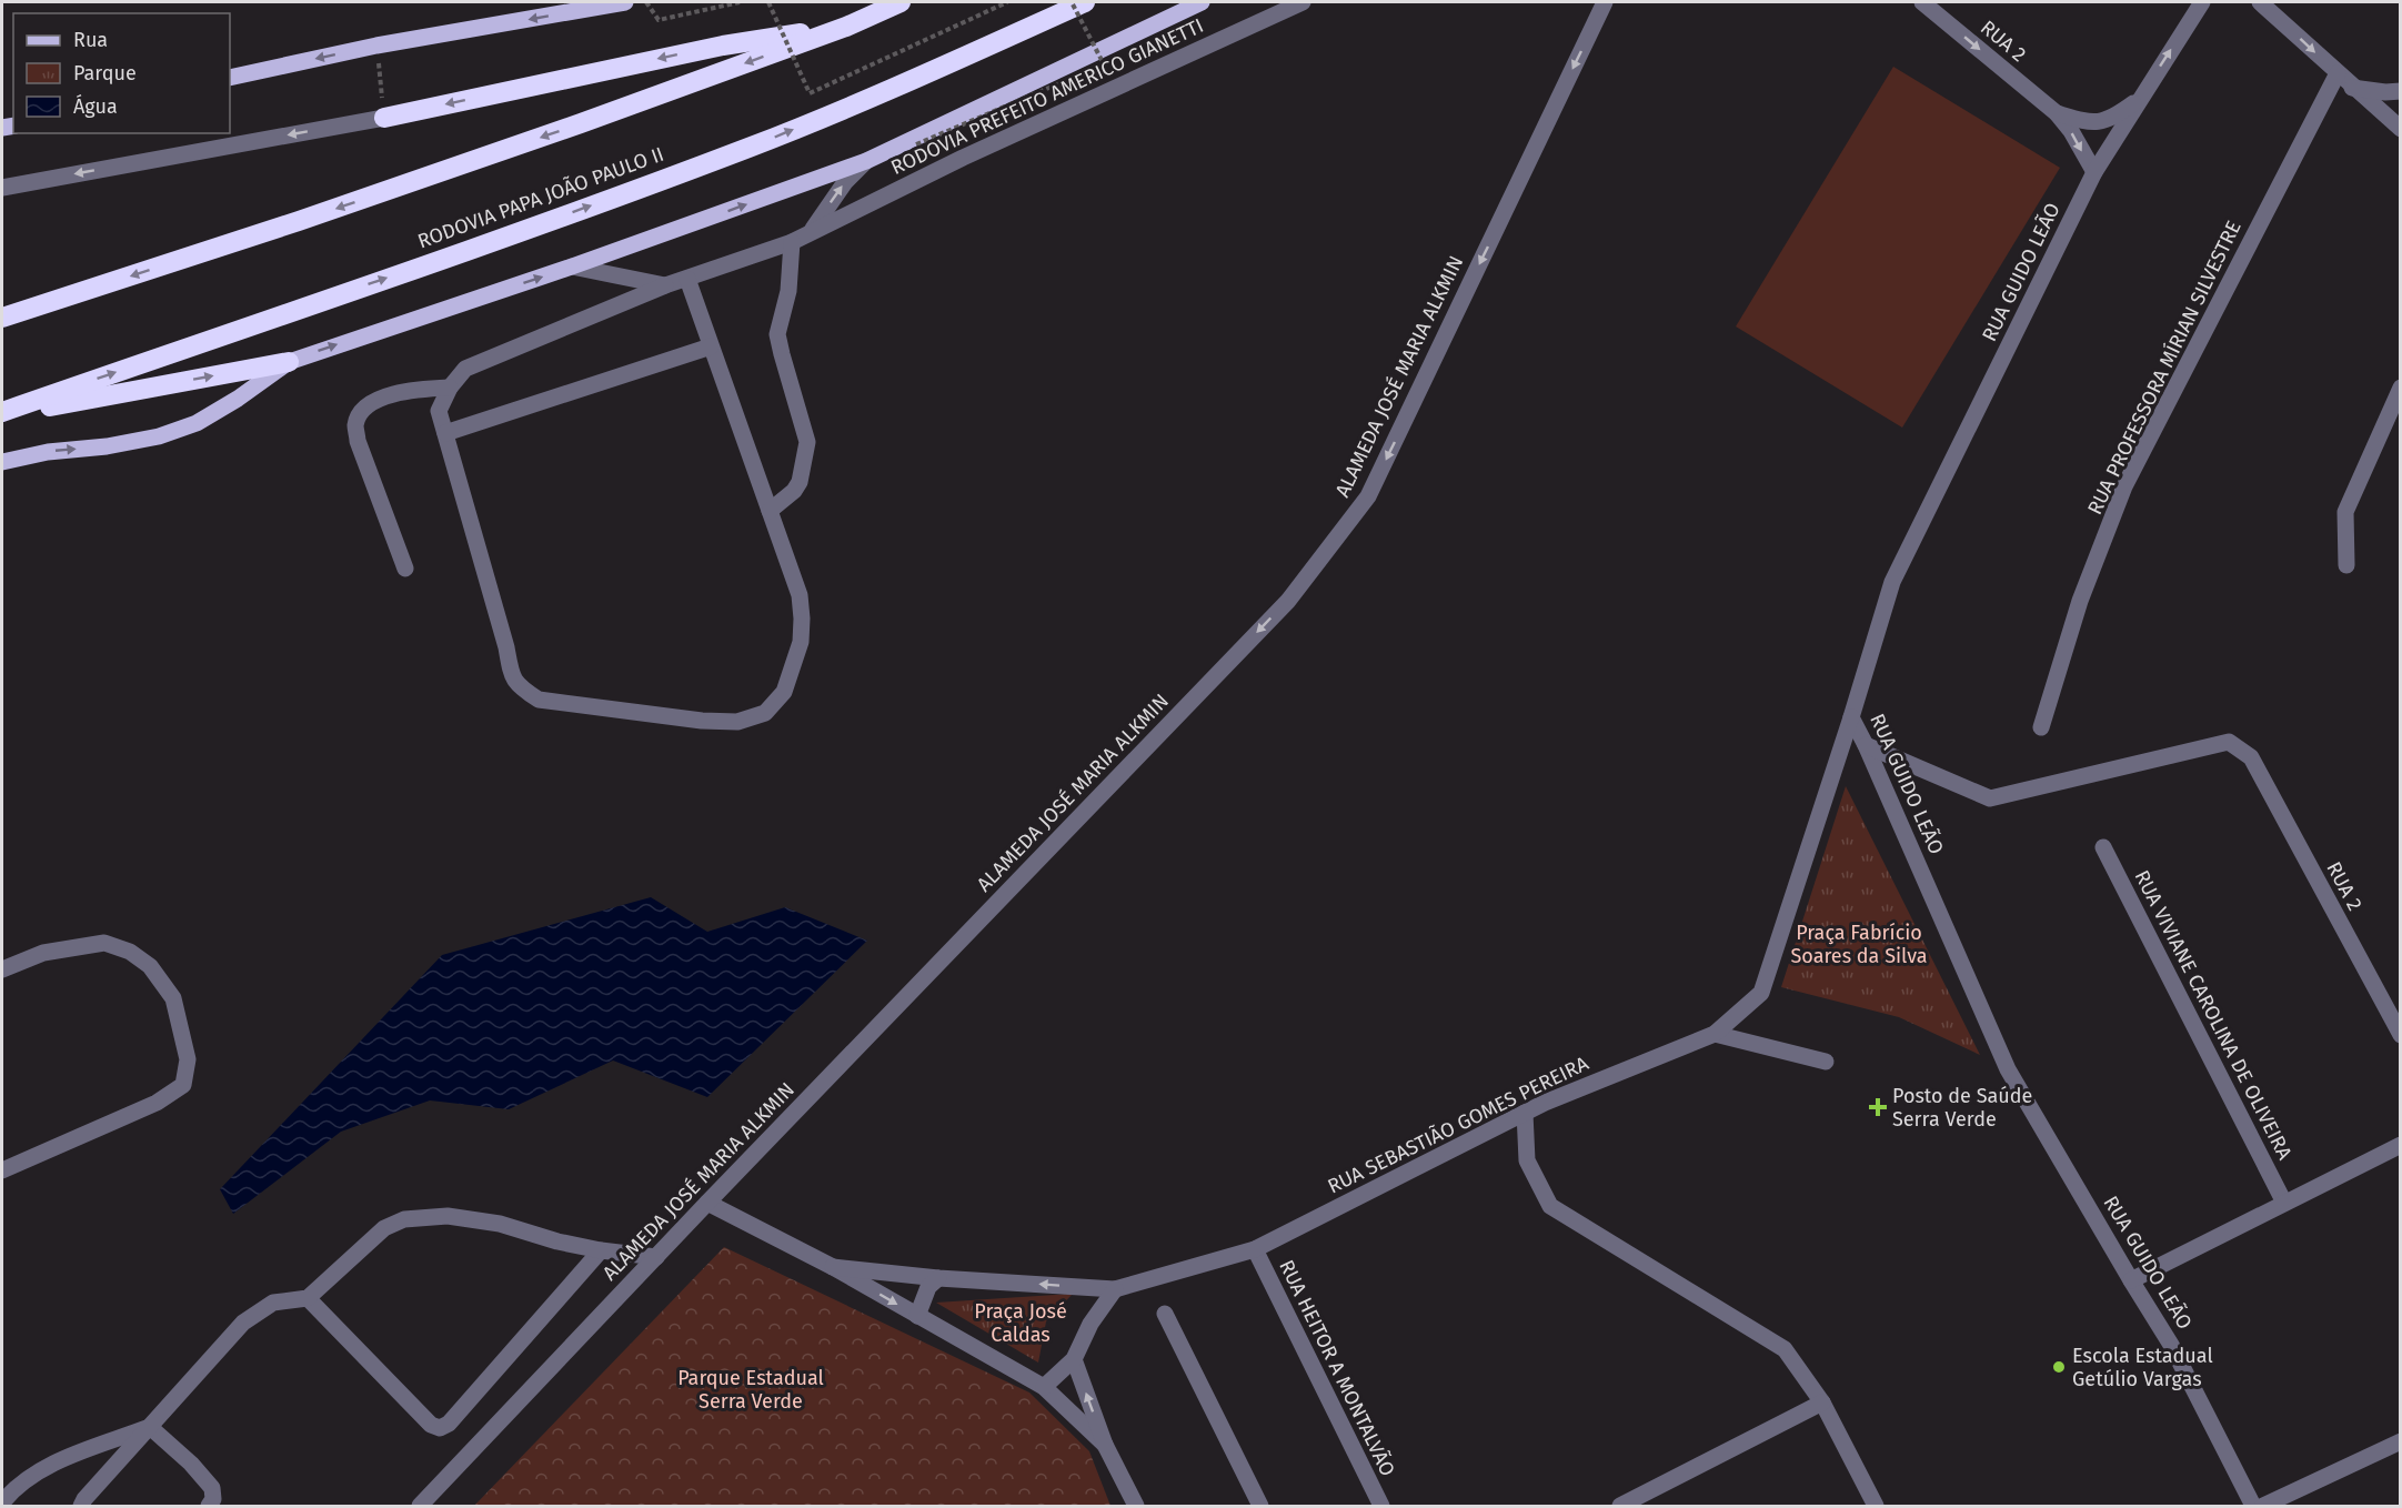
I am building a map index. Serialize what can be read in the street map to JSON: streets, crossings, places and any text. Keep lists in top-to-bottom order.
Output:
{
  "streets": {
    "highway": ["RODOVIA PAPA JOÃO PAULO II"],
    "street": [
      "RUA 2",
      "RODOVIA PREFEITO AMERICO GIANETTI",
      "RUA GUIDO LEÃO",
      "RUA PROFESSORA MÍRIAN SILVESTRE",
      "ALAMEDA JOSÉ MARIA ALKMIN",
      "RUA VIVIANE CAROLINA DE OLIVEIRA",
      "RUA SEBASTIÃO GOMES PEREIRA",
      "RUA HEITOR A MONTALVÃO"
    ]
  },
  "crossings": [
    ["RUA 2", "RUA GUIDO LEÃO"],
    ["RUA GUIDO LEÃO", "RUA SEBASTIÃO GOMES PEREIRA"],
    ["RUA SEBASTIÃO GOMES PEREIRA", "RUA HEITOR A MONTALVÃO"]
  ],
  "one_way": ["ALAMEDA JOSÉ MARIA ALKMIN"],
  "parks": ["Praça Fabrício Soares da Silva", "Praça José Caldas", "Parque Estadual Serra Verde"],
  "places": {
    "health": ["Posto de Saúde Serra Verde"],
    "other": ["Escola Estadual Getúlio Vargas"]
  },
  "legend": ["Rua", "Parque", "Água"]
}
